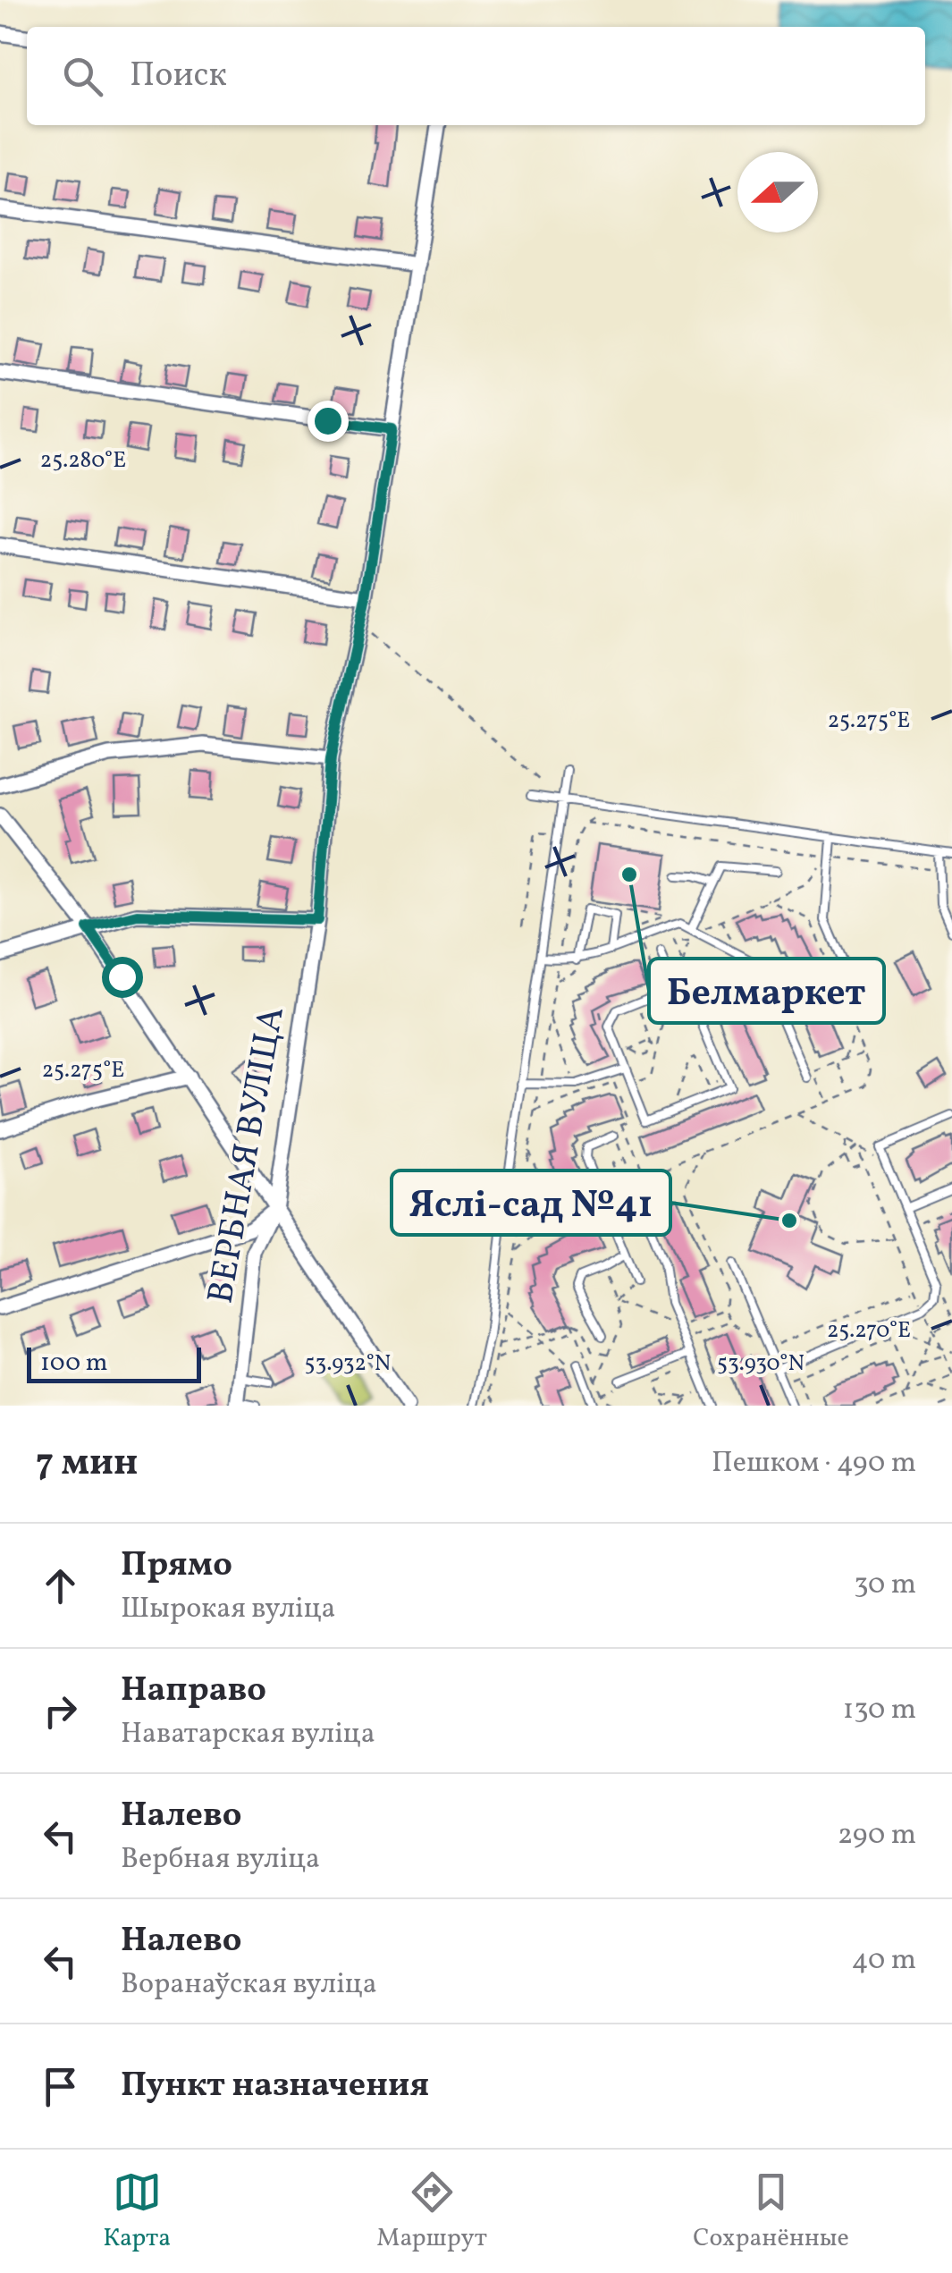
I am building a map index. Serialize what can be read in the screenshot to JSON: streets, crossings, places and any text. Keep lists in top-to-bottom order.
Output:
{
  "streets": {
    "street": ["ВЕРБНАЯ ВУЛІЦА"]
  },
  "places": ["Белмаркет", "Яслі-сад №41"],
  "scale_bar": "100 m",
  "north": "left",
  "page": {
    "search": "Поиск",
    "scale": "100 m",
    "heading": ["7 мин", "Пешком · 490 m"],
    "list": [
      ["Прямо", "Шырокая вуліца", "30 m"],
      ["Направо", "Наватарская вуліца", "130 m"],
      ["Налево", "Вербная вуліца", "290 m"],
      ["Налево", "Воранаўская вуліца", "40 m"],
      "Пункт назначения"
    ],
    "nav": ["Карта", "Маршрут", "Сохранённые"]
  },
  "coordinates": [
    "25.280°E",
    "25.275°E",
    "25.270°E",
    "53.932°N",
    "53.930°N"
  ]
}
